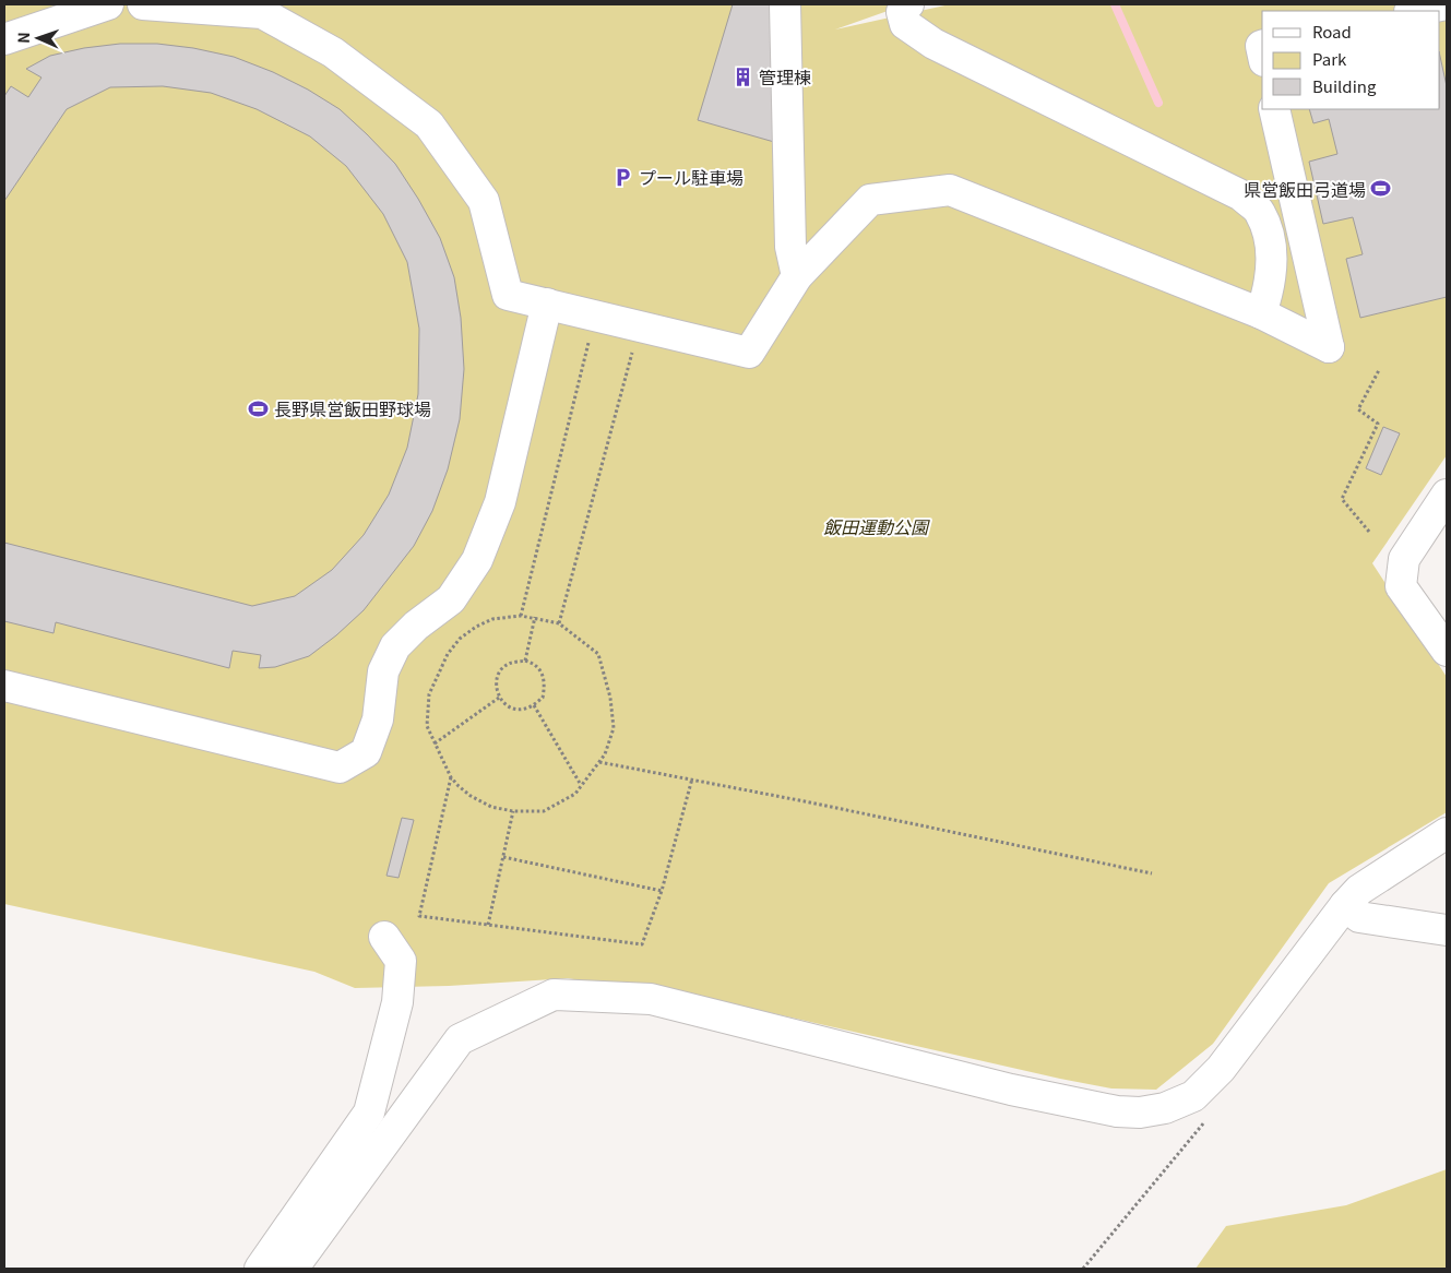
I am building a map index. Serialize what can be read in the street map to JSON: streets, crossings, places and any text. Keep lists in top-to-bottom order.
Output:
{
  "parks": ["飯田運動公園"],
  "places": {
    "building": ["管理棟"],
    "parking": ["プール駐車場"],
    "sports": ["県営飯田弓道場", "長野県営飯田野球場"]
  },
  "legend": ["Road", "Park", "Building"],
  "north": "left"
}
